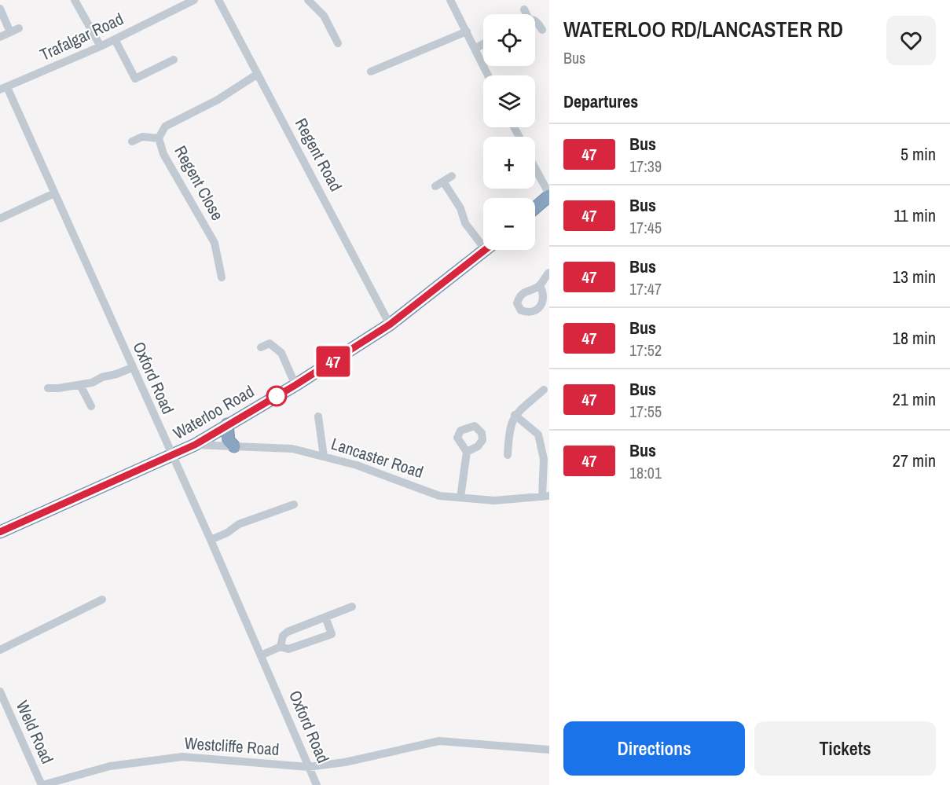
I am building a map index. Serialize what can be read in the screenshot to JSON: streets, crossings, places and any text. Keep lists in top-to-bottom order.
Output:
{
  "streets": {
    "highway": ["Waterloo Road"],
    "street": [
      "Trafalgar Road",
      "Regent Road",
      "Regent Close",
      "Oxford Road",
      "Lancaster Road",
      "Weld Road",
      "Westcliffe Road"
    ]
  },
  "crossings": [
    ["Trafalgar Road", "Oxford Road"],
    ["Regent Road", "Regent Close"],
    ["Regent Road", "Waterloo Road"],
    ["Oxford Road", "Waterloo Road"],
    ["Oxford Road", "Westcliffe Road"],
    ["Waterloo Road", "Lancaster Road"],
    ["Weld Road", "Westcliffe Road"]
  ],
  "lines": ["bus line 47"],
  "page": {
    "on_map": "47",
    "heading": [
      ["WATERLOO RD/LANCASTER RD", "Bus"],
      "Departures"
    ],
    "map_buttons": ["+", "−"],
    "list": [
      {
        "mark": "47",
        "name": "Bus",
        "note": "17:39",
        "value": "5 min"
      },
      {
        "mark": "47",
        "name": "Bus",
        "note": "17:45",
        "value": "11 min"
      },
      {
        "mark": "47",
        "name": "Bus",
        "note": "17:47",
        "value": "13 min"
      },
      {
        "mark": "47",
        "name": "Bus",
        "note": "17:52",
        "value": "18 min"
      },
      {
        "mark": "47",
        "name": "Bus",
        "note": "17:55",
        "value": "21 min"
      },
      {
        "mark": "47",
        "name": "Bus",
        "note": "18:01",
        "value": "27 min"
      }
    ],
    "buttons": ["Directions", "Tickets"]
  }
}
